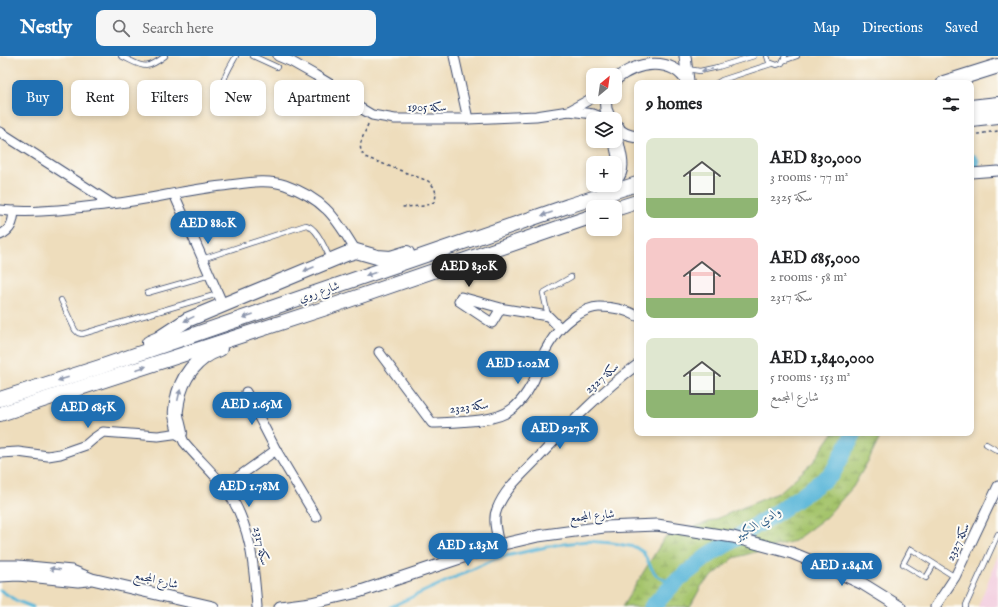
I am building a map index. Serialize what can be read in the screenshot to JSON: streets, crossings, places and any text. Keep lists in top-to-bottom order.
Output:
{
  "streets": {
    "main road": ["شارع روي"],
    "street": [
      "سكة 1905",
      "سكة 2327",
      "سكة 2323",
      "شارع المجمع",
      "سكة 2317"
    ]
  },
  "crossings": [
    ["سكة 2327", "شارع المجمع"]
  ],
  "water": ["وادي الكبير"],
  "north": "top right",
  "page": {
    "header": "Nestly",
    "search": "Search here",
    "nav": ["Map", "Directions", "Saved"],
    "map_buttons": ["+", "−"],
    "chip": [
      "Buy",
      "Rent",
      "Filters",
      "New",
      "Apartment"
    ],
    "heading": "9 homes",
    "list": [
      {
        "name": "AED 830,000",
        "note": "3 rooms · 77 m² · سكة 2325"
      },
      {
        "name": "AED 685,000",
        "note": "2 rooms · 58 m² · سكة 2317"
      },
      {
        "name": "AED 1,840,000",
        "note": "5 rooms · 153 m² · شارع المجمع"
      }
    ],
    "price": [
      "AED 880K",
      "AED 830K",
      "AED 1.02M",
      "AED 1.65M",
      "AED 685K",
      "AED 927K",
      "AED 1.78M",
      "AED 1.83M",
      "AED 1.84M"
    ]
  }
}
